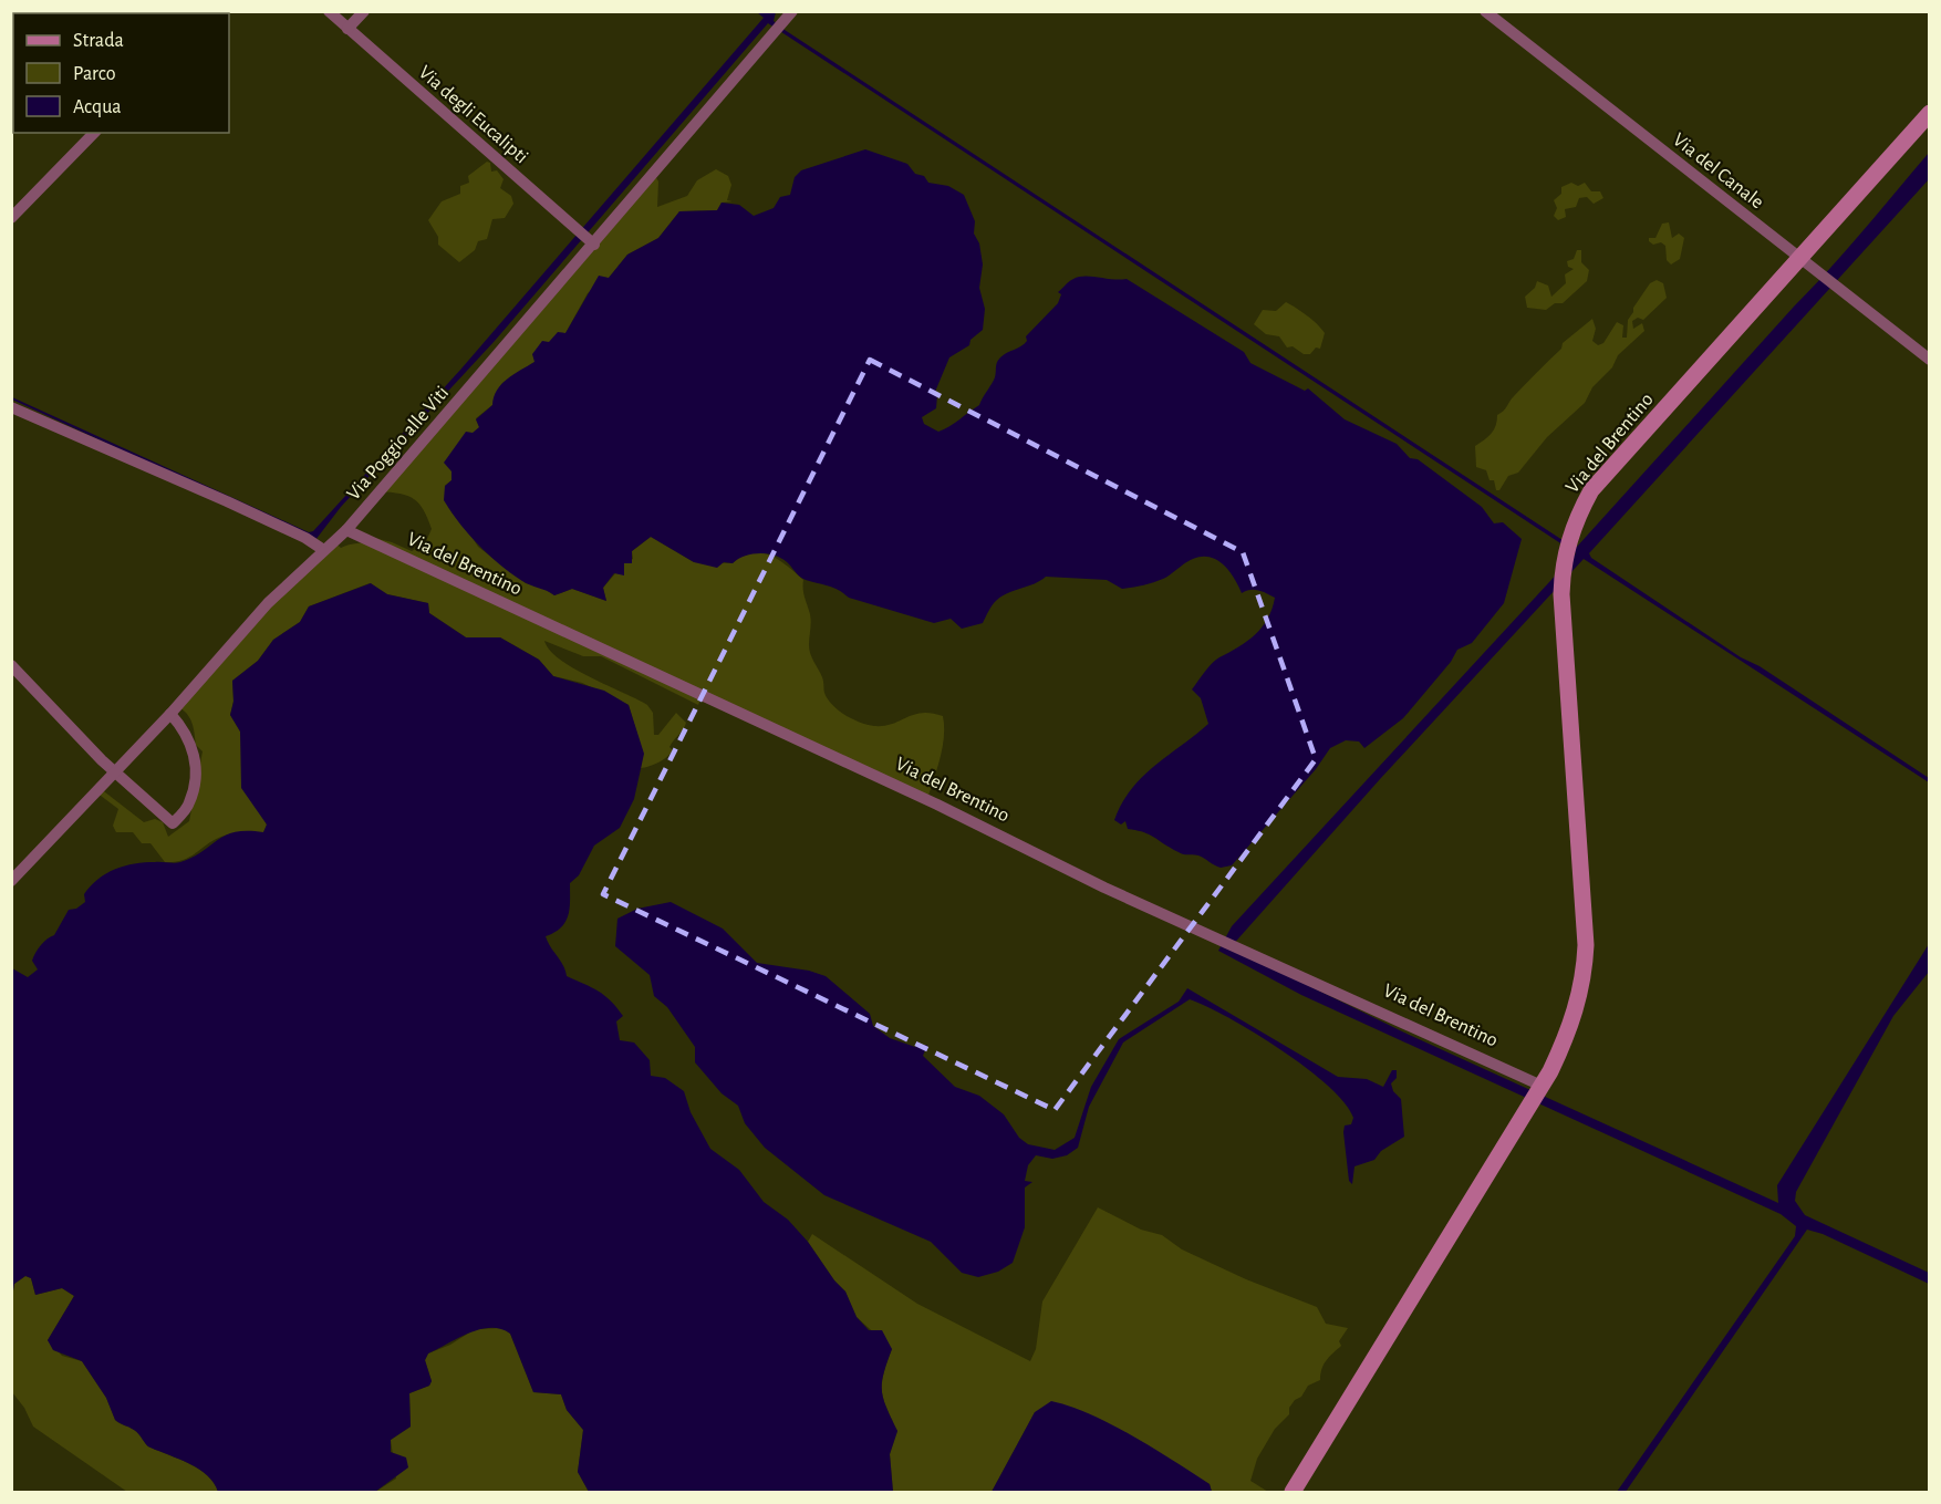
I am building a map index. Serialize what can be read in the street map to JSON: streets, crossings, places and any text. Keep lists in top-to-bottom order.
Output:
{
  "streets": {
    "street": [
      "Via degli Eucalipti",
      "Via del Canale",
      "Via Poggio alle Viti",
      "Via del Brentino"
    ]
  },
  "crossings": [
    ["Via degli Eucalipti", "Via Poggio alle Viti"],
    ["Via del Canale", "Via del Brentino"],
    ["Via Poggio alle Viti", "Via del Brentino"]
  ],
  "legend": ["Strada", "Parco", "Acqua"]
}
